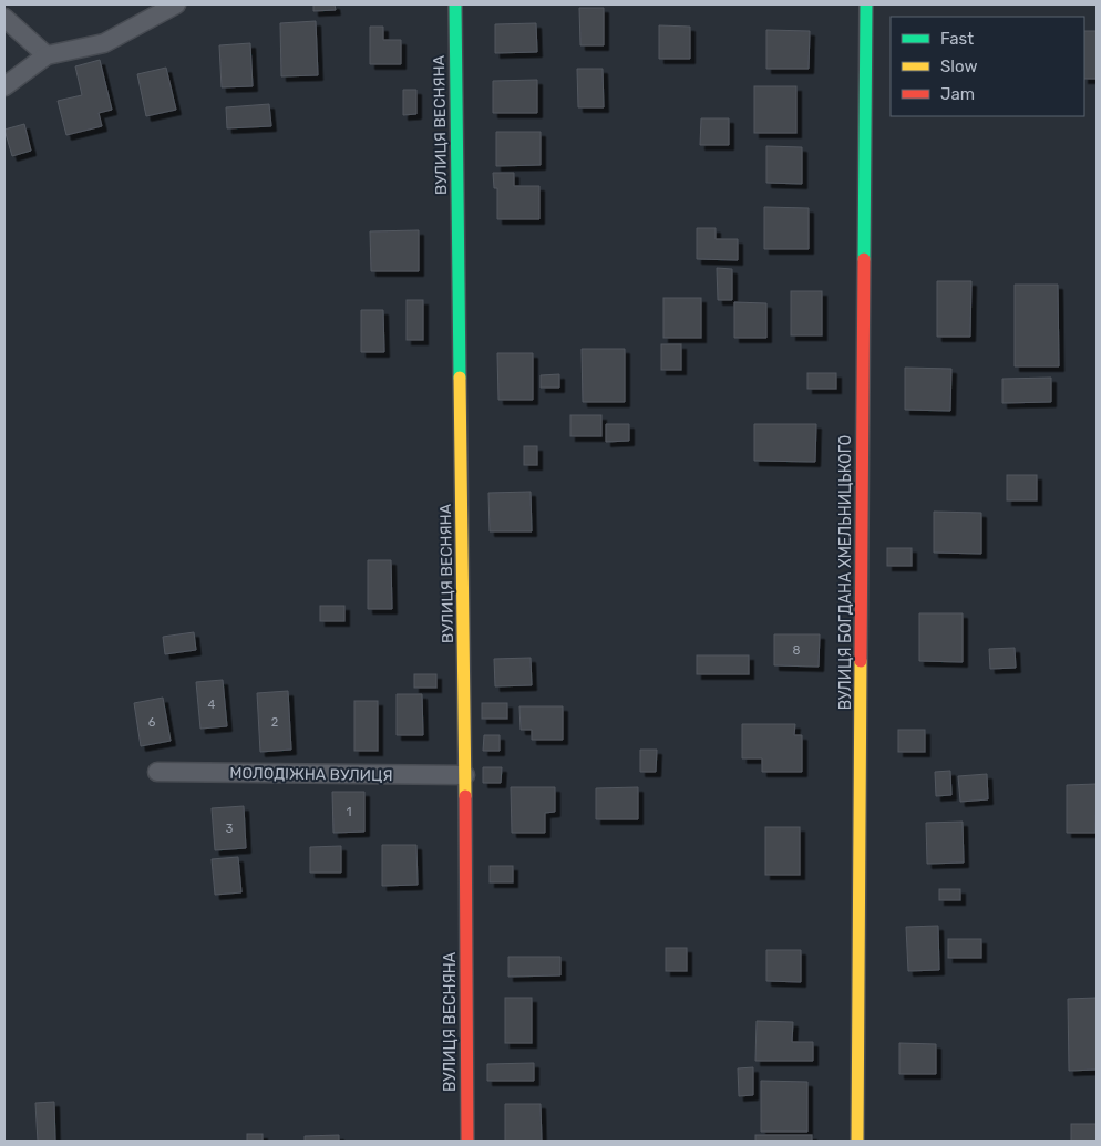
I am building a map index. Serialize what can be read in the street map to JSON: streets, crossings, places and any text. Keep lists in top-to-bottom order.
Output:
{
  "streets": {
    "street": ["ВУЛИЦЯ ВЕСНЯНА", "ВУЛИЦЯ БОГДАНА ХМЕЛЬНИЦЬКОГО", "МОЛОДІЖНА ВУЛИЦЯ"]
  },
  "crossings": [
    ["ВУЛИЦЯ ВЕСНЯНА", "МОЛОДІЖНА ВУЛИЦЯ"]
  ],
  "house_numbers": [
    "8",
    "4",
    "6",
    "2",
    "1",
    "3"
  ],
  "legend": ["Fast", "Slow", "Jam"]
}
